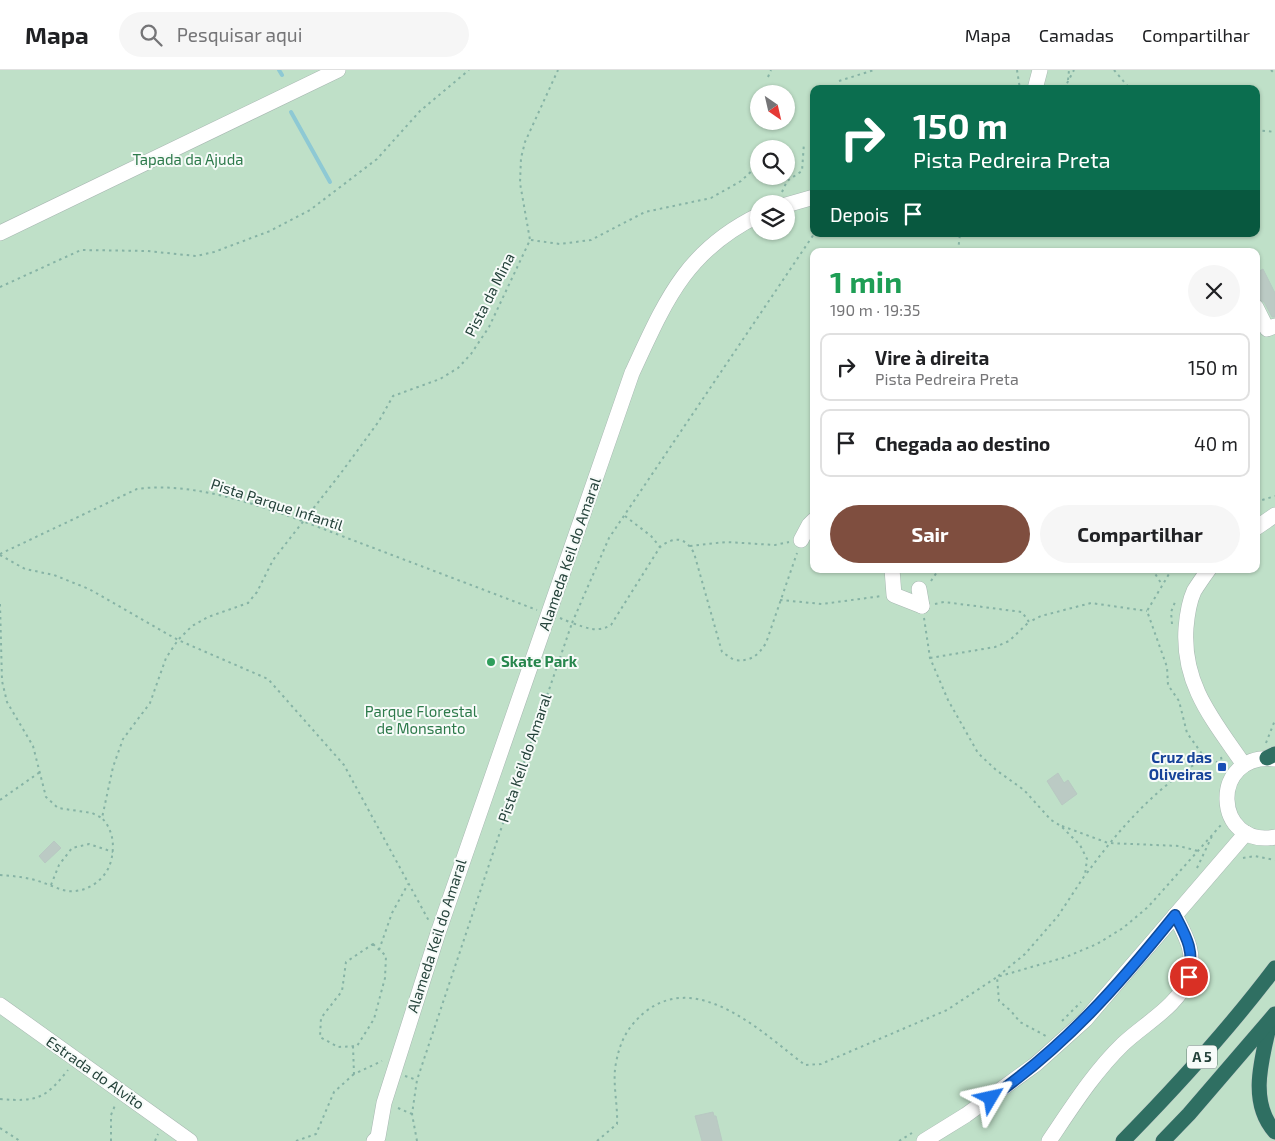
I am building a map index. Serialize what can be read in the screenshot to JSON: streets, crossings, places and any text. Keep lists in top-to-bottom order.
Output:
{
  "streets": {
    "highway": ["A 5"],
    "street": ["Alameda Keil do Amaral", "Estrada do Alvito"],
    "path": ["Pista da Mina", "Pista Parque Infantil", "Pista Keil do Amaral"]
  },
  "crossings": [
    ["Pista da Mina", "Pista Parque Infantil"],
    ["Pista Parque Infantil", "Alameda Keil do Amaral"]
  ],
  "parks": ["Tapada da Ajuda", "Parque Florestal de Monsanto"],
  "places": {
    "other": ["Skate Park"],
    "transit": ["Cruz das Oliveiras"]
  },
  "north": "bottom right",
  "page": {
    "header": "Mapa",
    "search": "Pesquisar aqui",
    "nav": ["Mapa", "Camadas", "Compartilhar"],
    "turn": ["150 m", "Pista Pedreira Preta"],
    "then": "Depois",
    "heading": ["1 min", "190 m · 19:35"],
    "list": [
      {
        "name": "Vire à direita",
        "note": "Pista Pedreira Preta",
        "value": "150 m"
      },
      {
        "name": "Chegada ao destino",
        "value": "40 m"
      }
    ],
    "buttons": ["Sair", "Compartilhar"]
  }
}
